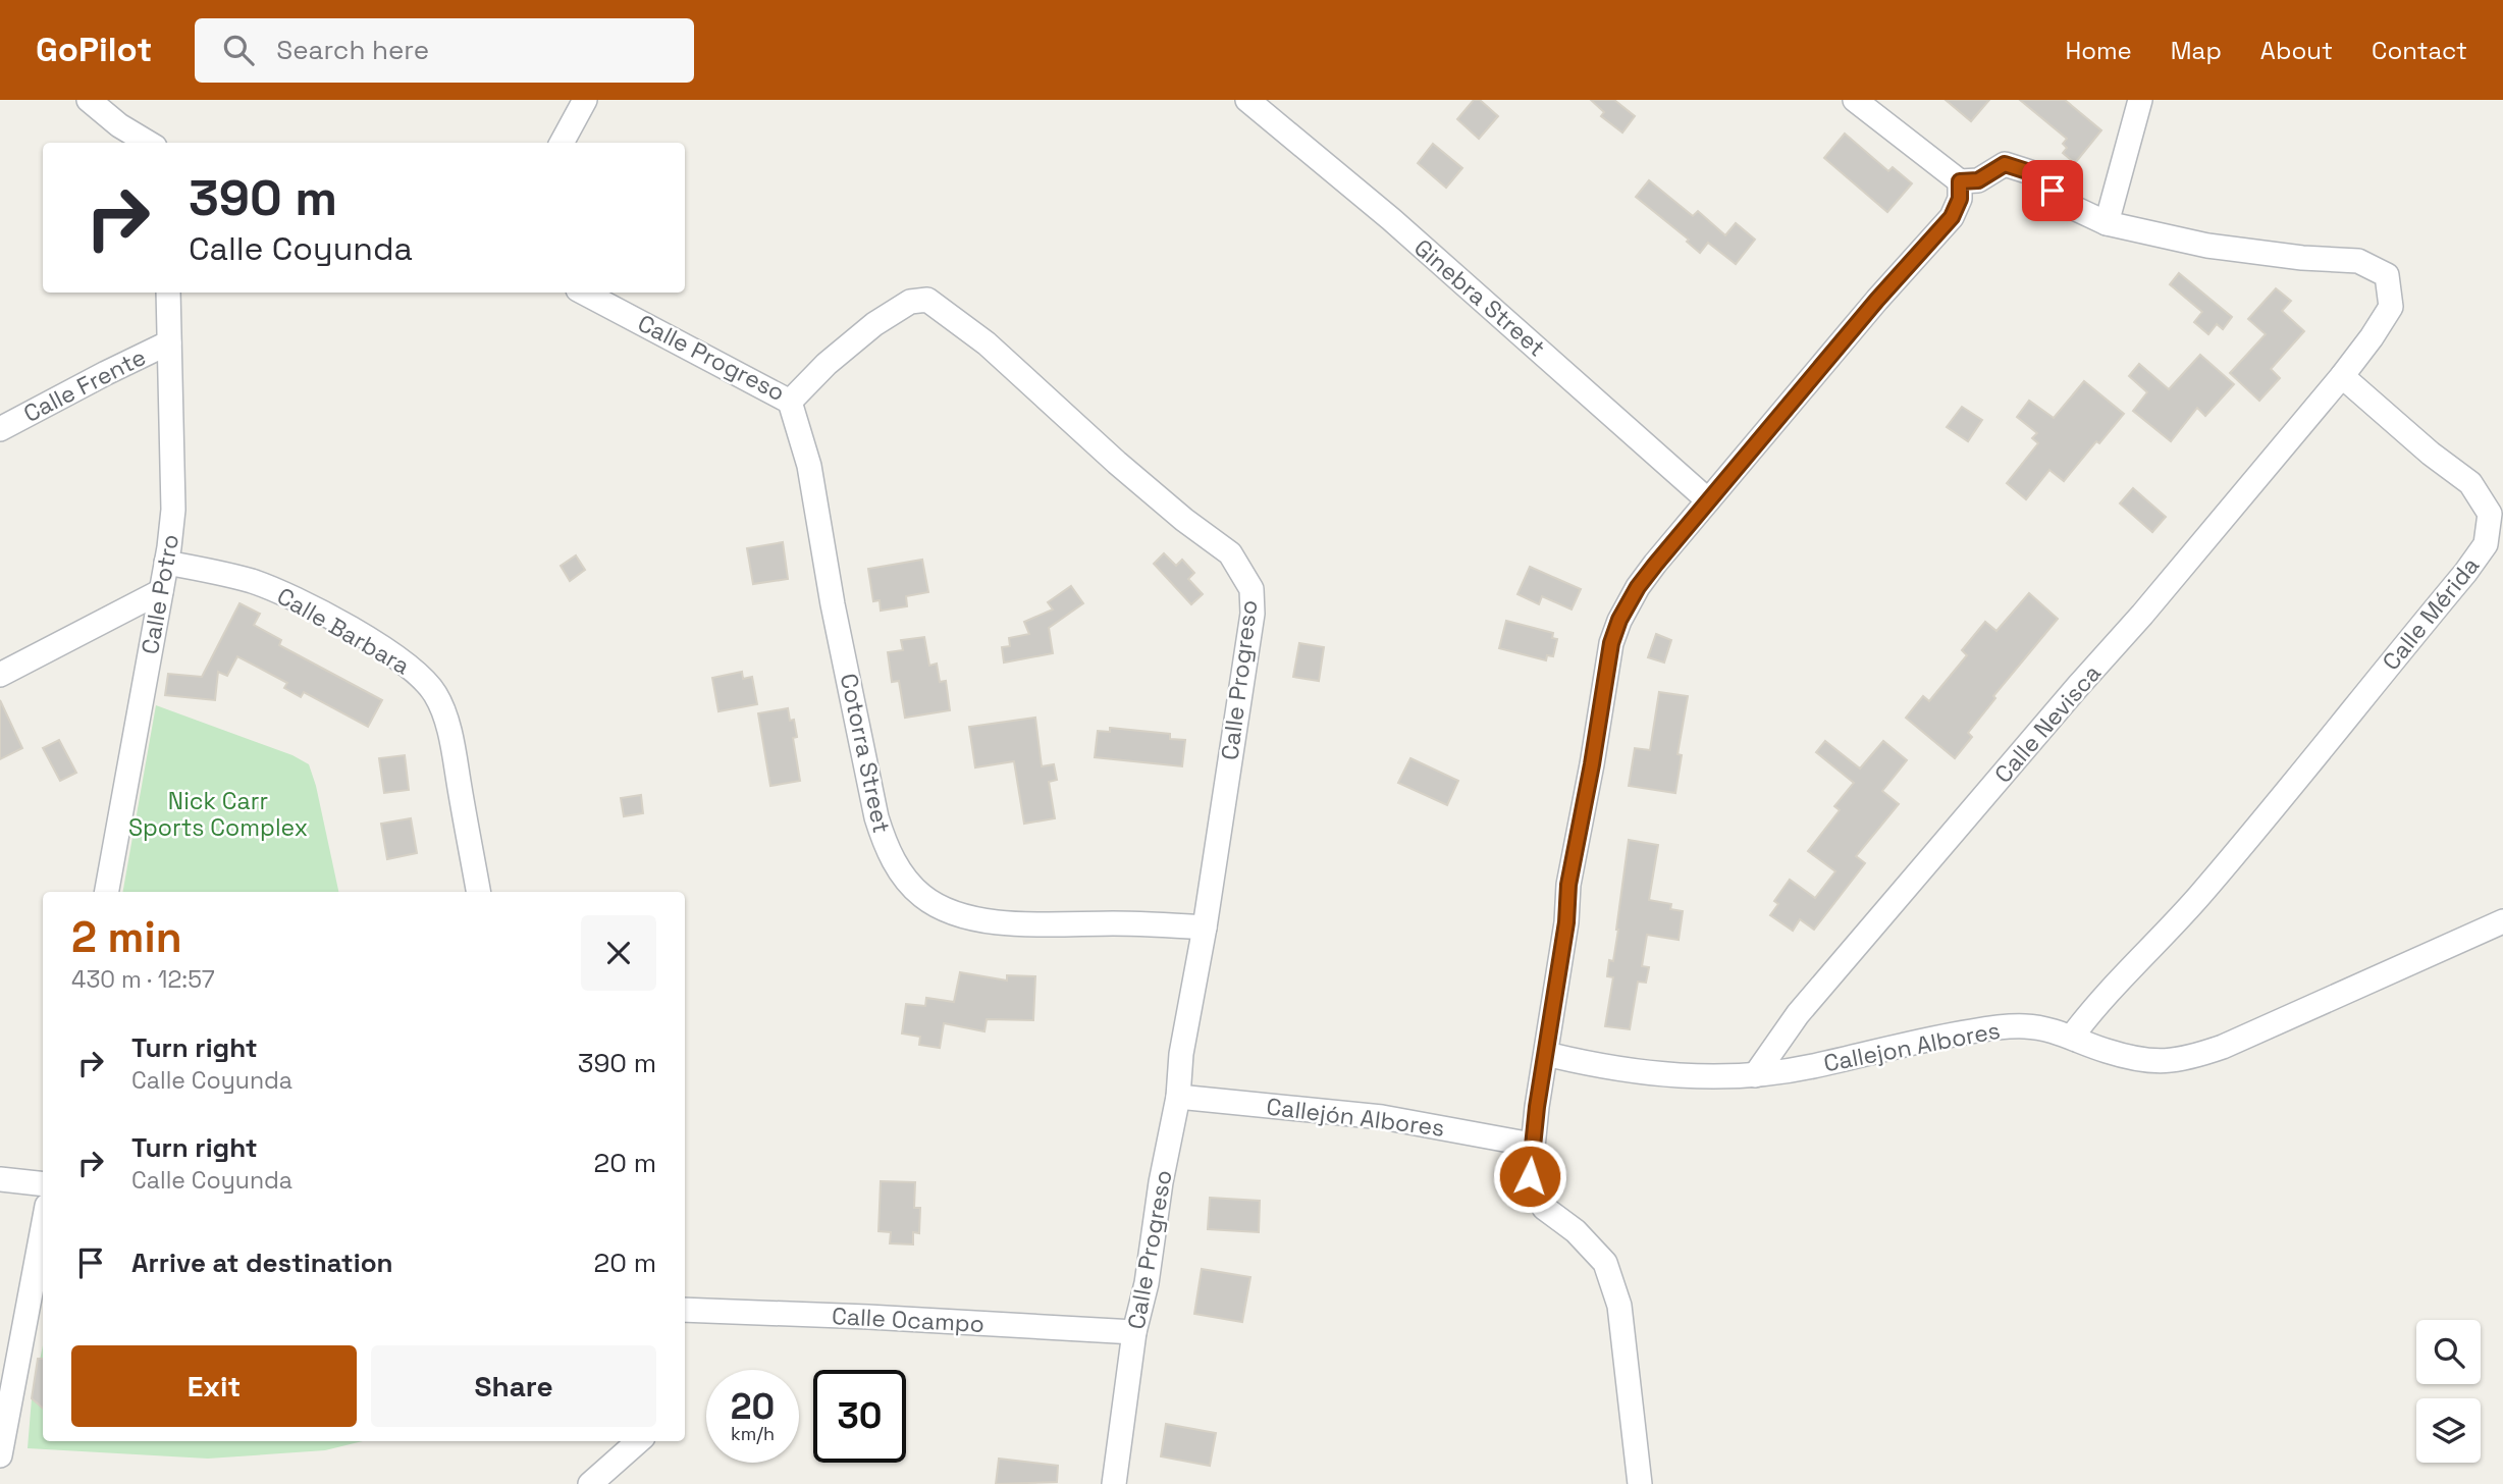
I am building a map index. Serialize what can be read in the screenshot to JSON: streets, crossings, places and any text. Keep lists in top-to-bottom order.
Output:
{
  "streets": {
    "street": [
      "Ginebra Street",
      "Calle Progreso",
      "Calle Frente",
      "Calle Potro",
      "Calle Mérida",
      "Calle Barbara",
      "Calle Nevisca",
      "Cotorra Street",
      "Callejon Albores",
      "Callejón Albores",
      "Calle Ocampo"
    ]
  },
  "crossings": [
    ["Calle Progreso", "Cotorra Street"],
    ["Calle Progreso", "Callejón Albores"],
    ["Calle Progreso", "Calle Ocampo"],
    ["Calle Frente", "Calle Potro"],
    ["Calle Potro", "Calle Barbara"],
    ["Calle Mérida", "Calle Nevisca"],
    ["Calle Mérida", "Callejon Albores"],
    ["Calle Nevisca", "Callejon Albores"]
  ],
  "parks": ["Nick Carr Sports Complex"],
  "page": {
    "header": "GoPilot",
    "search": "Search here",
    "nav": [
      "Home",
      "Map",
      "About",
      "Contact"
    ],
    "turn": ["390 m", "Calle Coyunda"],
    "heading": ["2 min", "430 m · 12:57"],
    "list": [
      {
        "name": "Turn right",
        "note": "Calle Coyunda",
        "value": "390 m"
      },
      {
        "name": "Turn right",
        "note": "Calle Coyunda",
        "value": "20 m"
      },
      {
        "name": "Arrive at destination",
        "value": "20 m"
      }
    ],
    "buttons": ["Exit", "Share"],
    "speed": "20 km/h",
    "limit": "30"
  }
}
